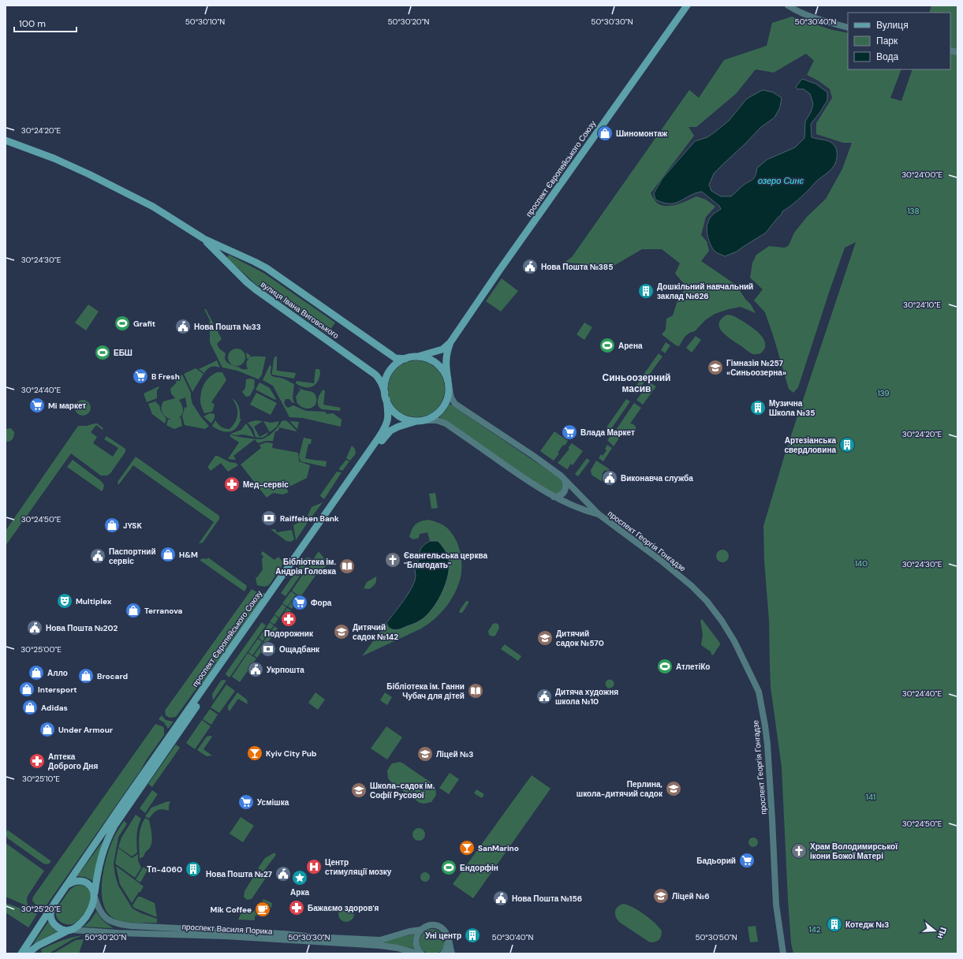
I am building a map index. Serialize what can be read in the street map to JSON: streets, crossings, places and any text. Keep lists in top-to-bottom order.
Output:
{
  "streets": {
    "main road": ["проспект Європейського Союзу", "вулиця Івана Виговського"],
    "street": ["проспект Георгія Гонгадзе", "проспект Василя Порика"]
  },
  "crossings": [
    ["проспект Європейського Союзу", "вулиця Івана Виговського"],
    ["проспект Європейського Союзу", "проспект Георгія Гонгадзе"],
    ["проспект Європейського Союзу", "проспект Василя Порика"],
    ["вулиця Івана Виговського", "проспект Георгія Гонгадзе"]
  ],
  "districts": ["Синьоозерний масив"],
  "water": ["озеро Синє"],
  "parks": [
    "138",
    "139",
    "140",
    "141",
    "142"
  ],
  "places": {
    "shop": [
      "Шиномонтаж",
      "JYSK",
      "H&M",
      "Terranova",
      "Алло",
      "Brocard",
      "Intersport",
      "Adidas",
      "Under Armour"
    ],
    "public building": [
      "Нова Пошта №385",
      "Нова Пошта №33",
      "Виконавча служба",
      "Паспортний сервіс",
      "Нова Пошта №202",
      "Укрпошта",
      "Дитяча художня школа №10",
      "Нова Пошта №27",
      "Нова Пошта №156"
    ],
    "building": [
      "Дошкільний навчальний заклад №626",
      "Музична Школа №35",
      "Артезіанська свердловина",
      "Тп-4060",
      "Котедж №3",
      "Уні центр"
    ],
    "sports": [
      "Grafit",
      "Арена",
      "ЕБШ",
      "АтлетіКо",
      "Ендорфін"
    ],
    "school or university": [
      "Гімназія №257 «Синьоозерна»",
      "Дитячий садок №142",
      "Дитячий садок №570",
      "Ліцей №3",
      "Перлина, школа-дитячий садок",
      "Школа-садок ім. Софії Русової",
      "Ліцей №6"
    ],
    "supermarket": [
      "B Fresh",
      "Mi маркет",
      "Влада Маркет",
      "Фора",
      "Усмішка",
      "Бадьорий"
    ],
    "pharmacy": [
      "Мед-сервіс",
      "Подорожник",
      "Аптека Доброго Дня",
      "Бажаємо здоров'я"
    ],
    "bank": ["Raiffeisen Bank", "Ощадбанк"],
    "church": ["Євангельська церква ''Благодать''", "Храм Володимирської ікони Божої Матері"],
    "library": ["Бібліотека ім. Андрія Головка", "Бібліотека ім. Ганни Чубач для дітей"],
    "theatre": ["Multiplex"],
    "bar": ["Kyiv City Pub", "SanMarino"],
    "hospital": ["Центр стимуляції мозку"],
    "place": ["Арка"],
    "cafe": ["Mik Coffee"]
  },
  "legend": ["Вулиця", "Парк", "Вода"],
  "scale_bar": "100 m",
  "north": "right",
  "coordinates": [
    "50°30'10\"N",
    "50°30'20\"N",
    "50°30'30\"N",
    "50°30'40\"N",
    "30°24'20\"E",
    "30°24'00\"E",
    "30°24'30\"E",
    "30°24'10\"E",
    "30°24'40\"E",
    "30°24'50\"E",
    "30°25'00\"E",
    "30°25'10\"E",
    "30°25'20\"E",
    "50°30'50\"N"
  ]
}
